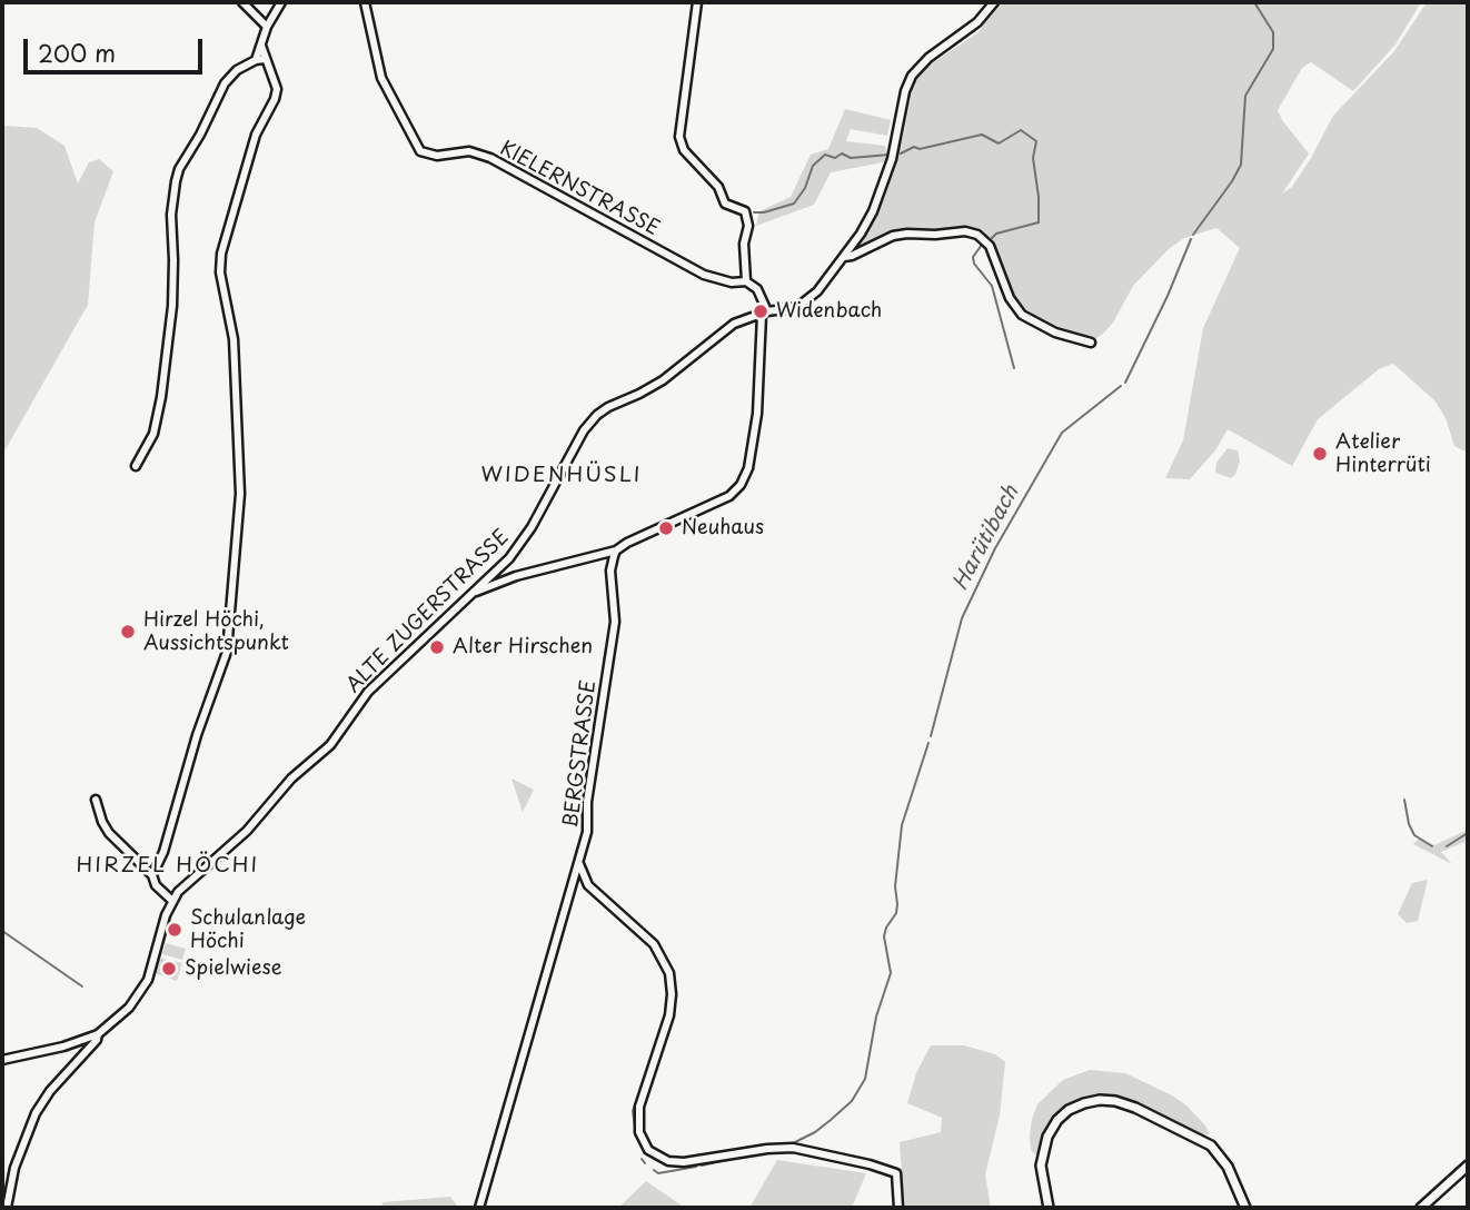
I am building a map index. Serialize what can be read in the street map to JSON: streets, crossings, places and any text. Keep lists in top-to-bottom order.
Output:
{
  "streets": {
    "street": ["KIELERNSTRASSE", "ALTE ZUGERSTRASSE", "BERGSTRASSE"]
  },
  "districts": ["WIDENHÜSLI", "HIRZEL HÖCHI"],
  "water": ["Harütibach"],
  "places": [
    "Widenbach",
    "Atelier Hinterrüti",
    "Neuhaus",
    "Hirzel Höchi, Aussichtspunkt",
    "Alter Hirschen",
    "Schulanlage Höchi",
    "Spielwiese"
  ],
  "scale_bar": "200 m"
}
